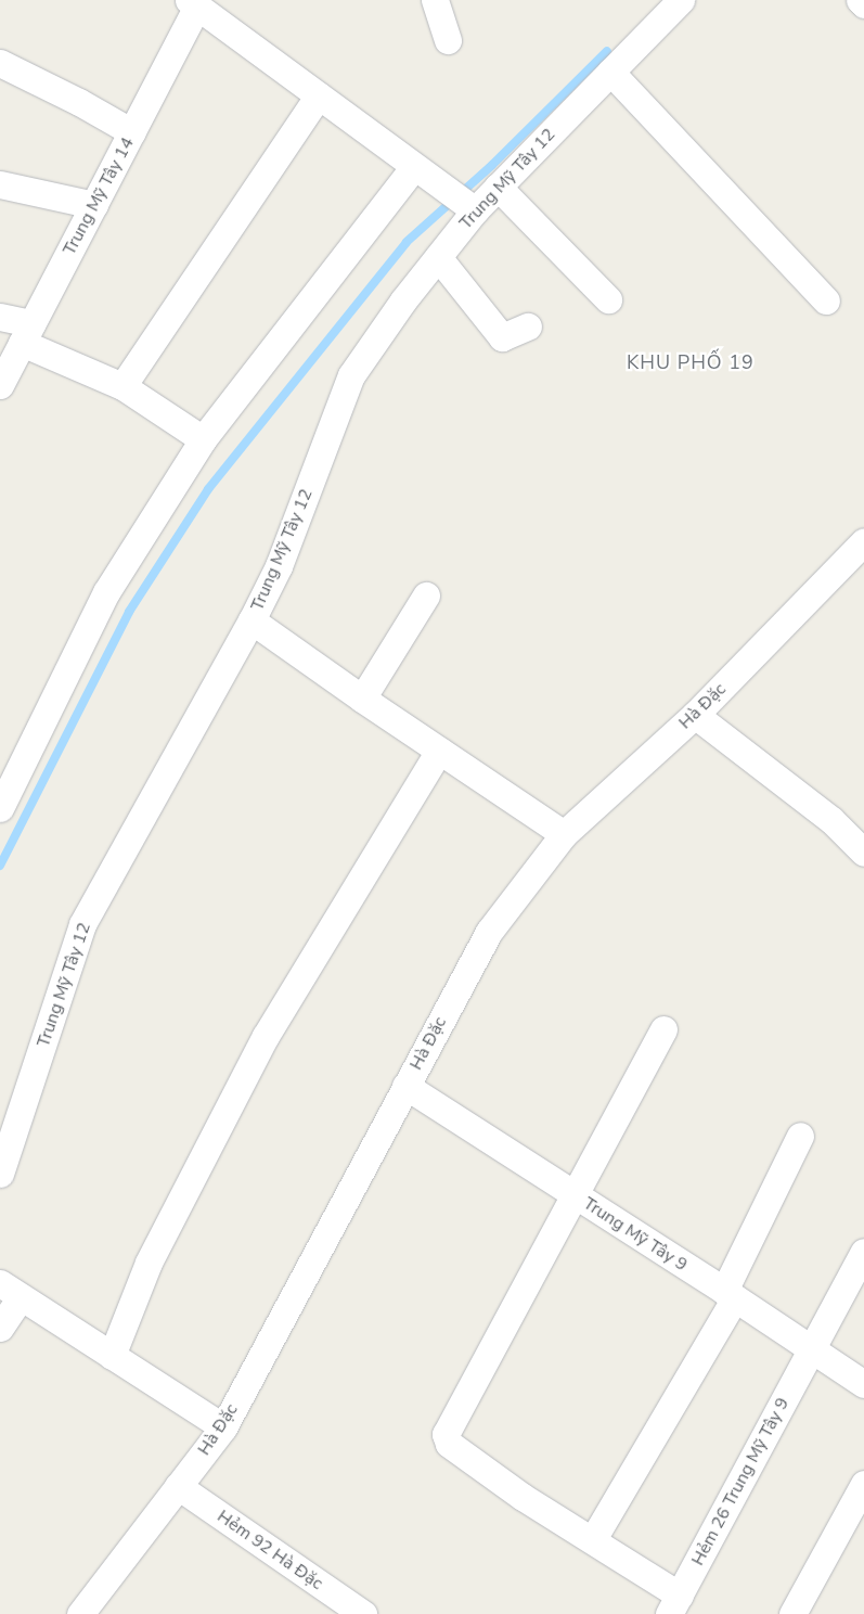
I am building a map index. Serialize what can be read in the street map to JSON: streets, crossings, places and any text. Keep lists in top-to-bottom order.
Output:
{
  "streets": {
    "street": [
      "Trung Mỹ Tây 12",
      "Trung Mỹ Tây 14",
      "Hà Đặc",
      "Trung Mỹ Tây 9",
      "Hẻm 26 Trung Mỹ Tây 9",
      "Hẻm 92 Hà Đặc"
    ]
  },
  "crossings": [
    ["Hà Đặc", "Trung Mỹ Tây 9"],
    ["Hà Đặc", "Hẻm 92 Hà Đặc"],
    ["Trung Mỹ Tây 9", "Hẻm 26 Trung Mỹ Tây 9"]
  ],
  "districts": ["KHU PHỐ 19"]
}
